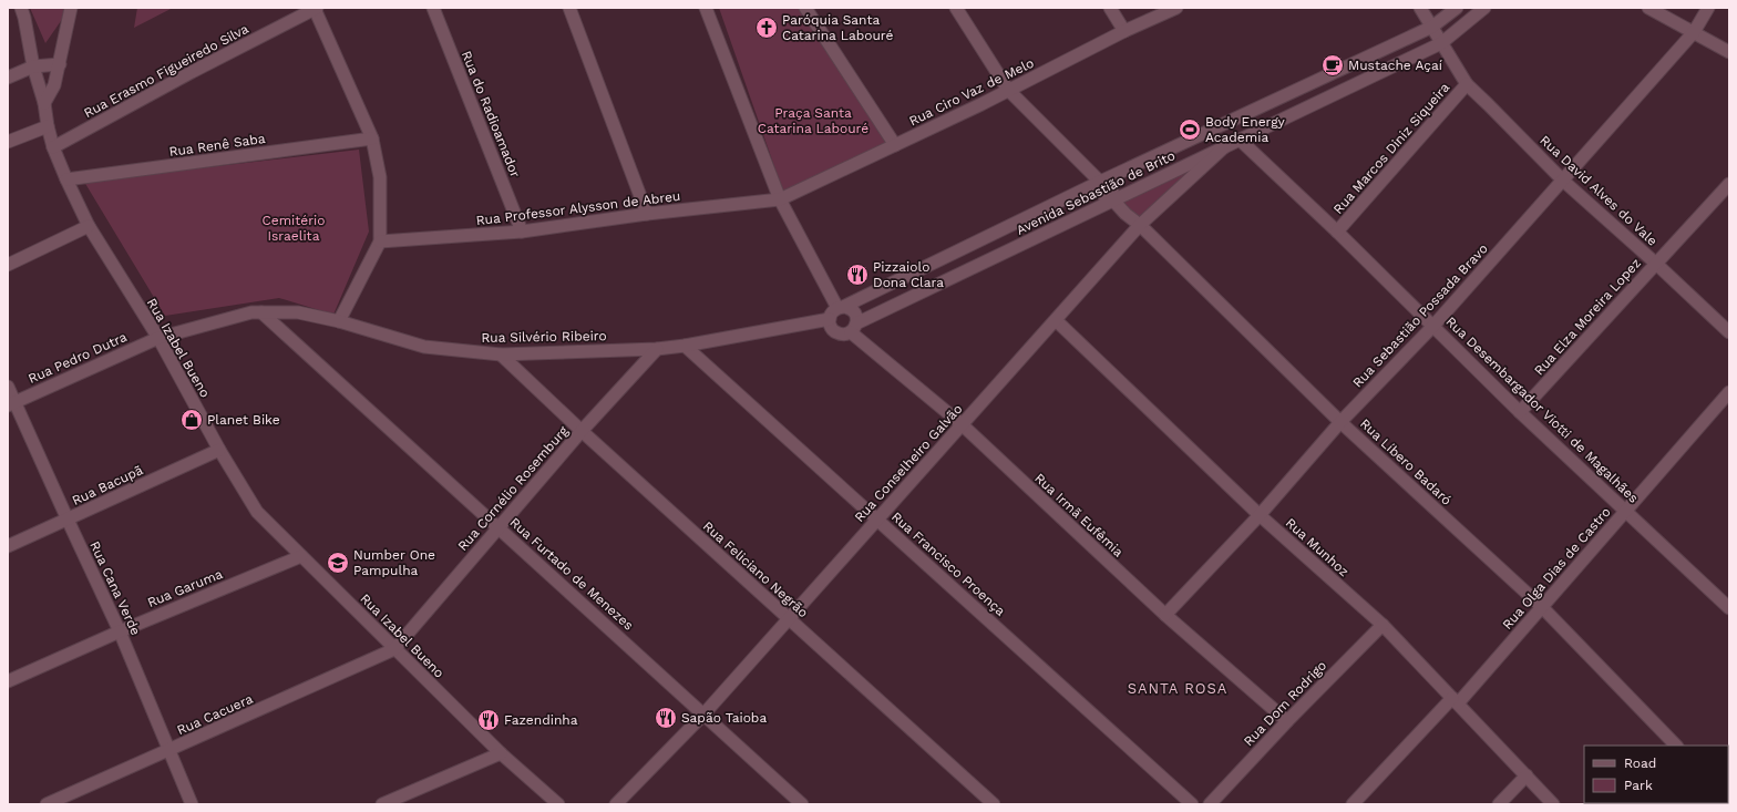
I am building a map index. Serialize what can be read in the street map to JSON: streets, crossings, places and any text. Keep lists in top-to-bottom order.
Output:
{
  "streets": {
    "street": [
      "Rua Erasmo Figueiredo Silva",
      "Rua Ciro Vaz de Melo",
      "Rua do Radioamador",
      "Rua Renê Saba",
      "Rua Marcos Diniz Siqueira",
      "Rua David Alves do Vale",
      "Avenida Sebastião de Brito",
      "Rua Professor Alysson de Abreu",
      "Rua Sebastião Possada Bravo",
      "Rua Elza Moreira Lopez",
      "Rua Silvério Ribeiro",
      "Rua Izabel Bueno",
      "Rua Pedro Dutra",
      "Rua Desembargador Viotti de Magalhães",
      "Rua Líbero Badaró",
      "Rua Conselheiro Galvão",
      "Rua Bacupã",
      "Rua Cornélio Rosemburg",
      "Rua Irmã Eufêmia",
      "Rua Munhoz",
      "Rua Francisco Proença",
      "Rua Olga Dias de Castro",
      "Rua Feliciano Negrão",
      "Rua Furtado de Menezes",
      "Rua Cana Verde",
      "Rua Garuma",
      "Rua Dom Rodrigo",
      "Rua Cacuera"
    ]
  },
  "crossings": [
    ["Rua Erasmo Figueiredo Silva", "Rua Izabel Bueno"],
    ["Rua Ciro Vaz de Melo", "Rua Professor Alysson de Abreu"],
    ["Rua do Radioamador", "Rua Professor Alysson de Abreu"],
    ["Rua Renê Saba", "Rua Izabel Bueno"],
    ["Rua Marcos Diniz Siqueira", "Rua David Alves do Vale"],
    ["Rua Marcos Diniz Siqueira", "Rua Desembargador Viotti de Magalhães"],
    ["Rua David Alves do Vale", "Avenida Sebastião de Brito"],
    ["Rua David Alves do Vale", "Rua Sebastião Possada Bravo"],
    ["Rua David Alves do Vale", "Rua Elza Moreira Lopez"],
    ["Avenida Sebastião de Brito", "Rua Silvério Ribeiro"],
    ["Avenida Sebastião de Brito", "Rua Desembargador Viotti de Magalhães"],
    ["Avenida Sebastião de Brito", "Rua Líbero Badaró"],
    ["Avenida Sebastião de Brito", "Rua Conselheiro Galvão"],
    ["Avenida Sebastião de Brito", "Rua Irmã Eufêmia"],
    ["Rua Sebastião Possada Bravo", "Rua Desembargador Viotti de Magalhães"],
    ["Rua Sebastião Possada Bravo", "Rua Líbero Badaró"],
    ["Rua Sebastião Possada Bravo", "Rua Irmã Eufêmia"],
    ["Rua Sebastião Possada Bravo", "Rua Munhoz"],
    ["Rua Elza Moreira Lopez", "Rua Desembargador Viotti de Magalhães"],
    ["Rua Silvério Ribeiro", "Rua Izabel Bueno"],
    ["Rua Silvério Ribeiro", "Rua Pedro Dutra"],
    ["Rua Silvério Ribeiro", "Rua Cornélio Rosemburg"],
    ["Rua Silvério Ribeiro", "Rua Irmã Eufêmia"],
    ["Rua Silvério Ribeiro", "Rua Francisco Proença"],
    ["Rua Silvério Ribeiro", "Rua Feliciano Negrão"],
    ["Rua Silvério Ribeiro", "Rua Furtado de Menezes"],
    ["Rua Izabel Bueno", "Rua Pedro Dutra"],
    ["Rua Izabel Bueno", "Rua Bacupã"],
    ["Rua Izabel Bueno", "Rua Cornélio Rosemburg"],
    ["Rua Izabel Bueno", "Rua Garuma"],
    ["Rua Izabel Bueno", "Rua Cacuera"],
    ["Rua Pedro Dutra", "Rua Cana Verde"],
    ["Rua Desembargador Viotti de Magalhães", "Rua Olga Dias de Castro"],
    ["Rua Líbero Badaró", "Rua Conselheiro Galvão"],
    ["Rua Líbero Badaró", "Rua Olga Dias de Castro"],
    ["Rua Conselheiro Galvão", "Rua Irmã Eufêmia"],
    ["Rua Conselheiro Galvão", "Rua Munhoz"],
    ["Rua Conselheiro Galvão", "Rua Francisco Proença"],
    ["Rua Conselheiro Galvão", "Rua Feliciano Negrão"],
    ["Rua Conselheiro Galvão", "Rua Furtado de Menezes"],
    ["Rua Bacupã", "Rua Cana Verde"],
    ["Rua Cornélio Rosemburg", "Rua Feliciano Negrão"],
    ["Rua Cornélio Rosemburg", "Rua Furtado de Menezes"],
    ["Rua Cornélio Rosemburg", "Rua Cacuera"],
    ["Rua Irmã Eufêmia", "Rua Dom Rodrigo"],
    ["Rua Munhoz", "Rua Olga Dias de Castro"],
    ["Rua Munhoz", "Rua Dom Rodrigo"],
    ["Rua Cana Verde", "Rua Garuma"],
    ["Rua Cana Verde", "Rua Cacuera"]
  ],
  "districts": ["SANTA ROSA"],
  "parks": ["Praça Santa Catarina Labouré", "Cemitério Israelita"],
  "places": {
    "church": ["Paróquia Santa Catarina Labouré"],
    "cafe": ["Mustache Açaí"],
    "sports": ["Body Energy Academia"],
    "restaurant": ["Pizzaiolo Dona Clara", "Sapão Taioba", "Fazendinha"],
    "shop": ["Planet Bike"],
    "school or university": ["Number One Pampulha"]
  },
  "legend": ["Road", "Park"]
}
